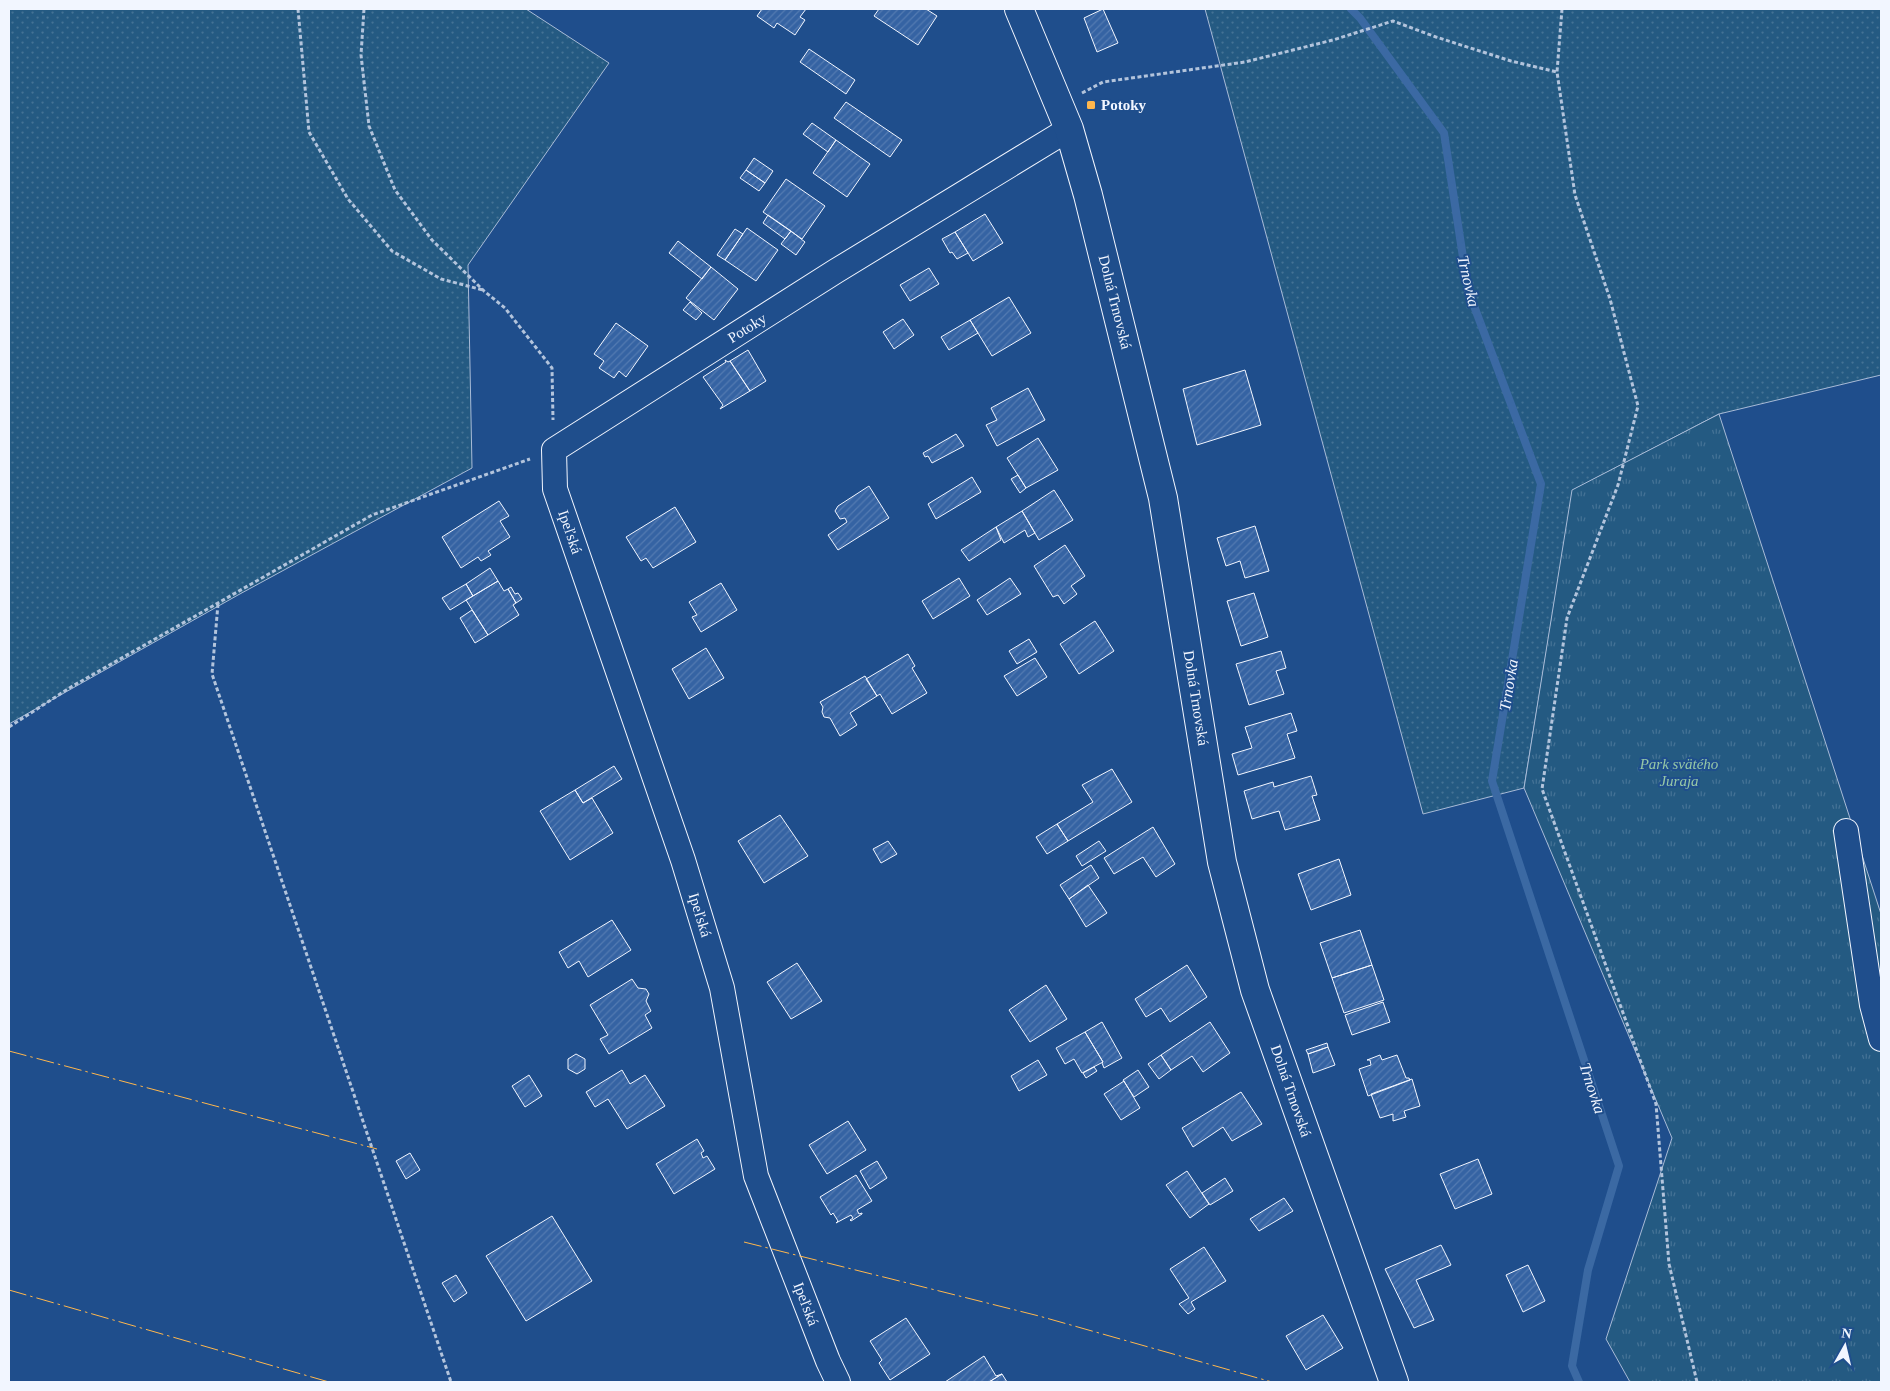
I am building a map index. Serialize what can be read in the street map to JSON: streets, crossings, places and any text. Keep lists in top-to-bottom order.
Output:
{
  "streets": {
    "street": ["Dolná Trnovská", "Potoky", "Ipeľská"]
  },
  "crossings": [
    ["Dolná Trnovská", "Potoky"],
    ["Potoky", "Ipeľská"]
  ],
  "water": ["Trnovka"],
  "parks": ["Park svätého Juraja"],
  "places": {
    "transit": ["Potoky"]
  },
  "north": "top"
}
